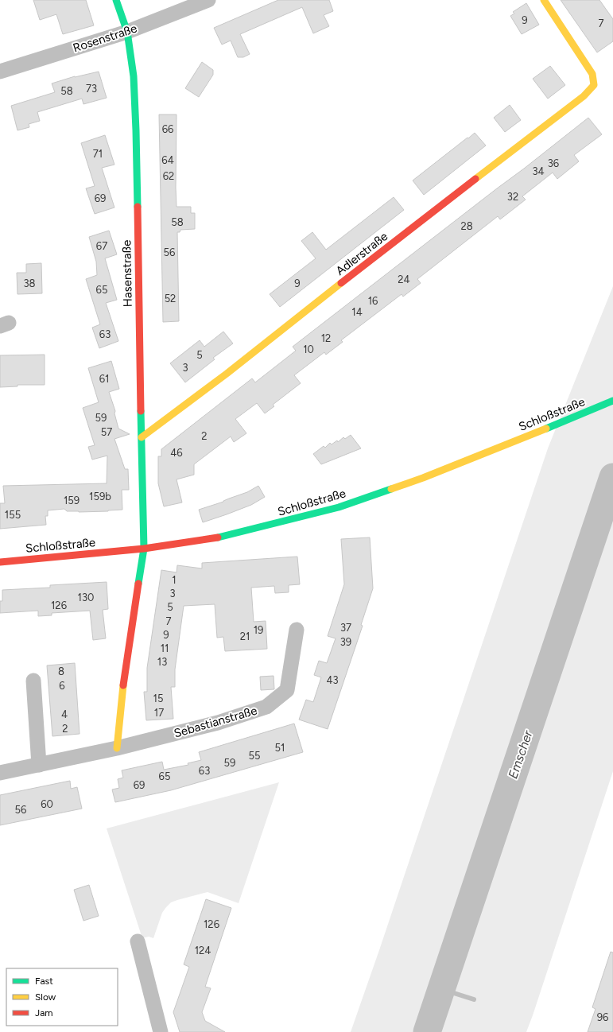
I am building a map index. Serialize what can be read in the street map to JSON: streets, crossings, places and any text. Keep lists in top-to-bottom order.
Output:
{
  "streets": {
    "street": [
      "Rosenstraße",
      "Adlerstraße",
      "Hasenstraße",
      "Schloßstraße",
      "Sebastianstraße"
    ]
  },
  "crossings": [
    ["Rosenstraße", "Hasenstraße"],
    ["Adlerstraße", "Hasenstraße"],
    ["Hasenstraße", "Schloßstraße"]
  ],
  "water": ["Emscher"],
  "house_numbers": [
    "9",
    "7",
    "73",
    "58",
    "66",
    "71",
    "64",
    "36",
    "34",
    "62",
    "32",
    "69",
    "58",
    "28",
    "67",
    "56",
    "24",
    "38",
    "9",
    "65",
    "52",
    "16",
    "14",
    "63",
    "12",
    "10",
    "5",
    "3",
    "61",
    "59",
    "57",
    "2",
    "46",
    "159b",
    "159",
    "155",
    "1",
    "3",
    "130",
    "126",
    "5",
    "7",
    "37",
    "19",
    "9",
    "21",
    "39",
    "11",
    "13",
    "8",
    "43",
    "6",
    "15",
    "17",
    "4",
    "2",
    "51",
    "55",
    "59",
    "63",
    "65",
    "69",
    "60",
    "56",
    "126",
    "124",
    "96"
  ],
  "legend": ["Fast", "Slow", "Jam"]
}
